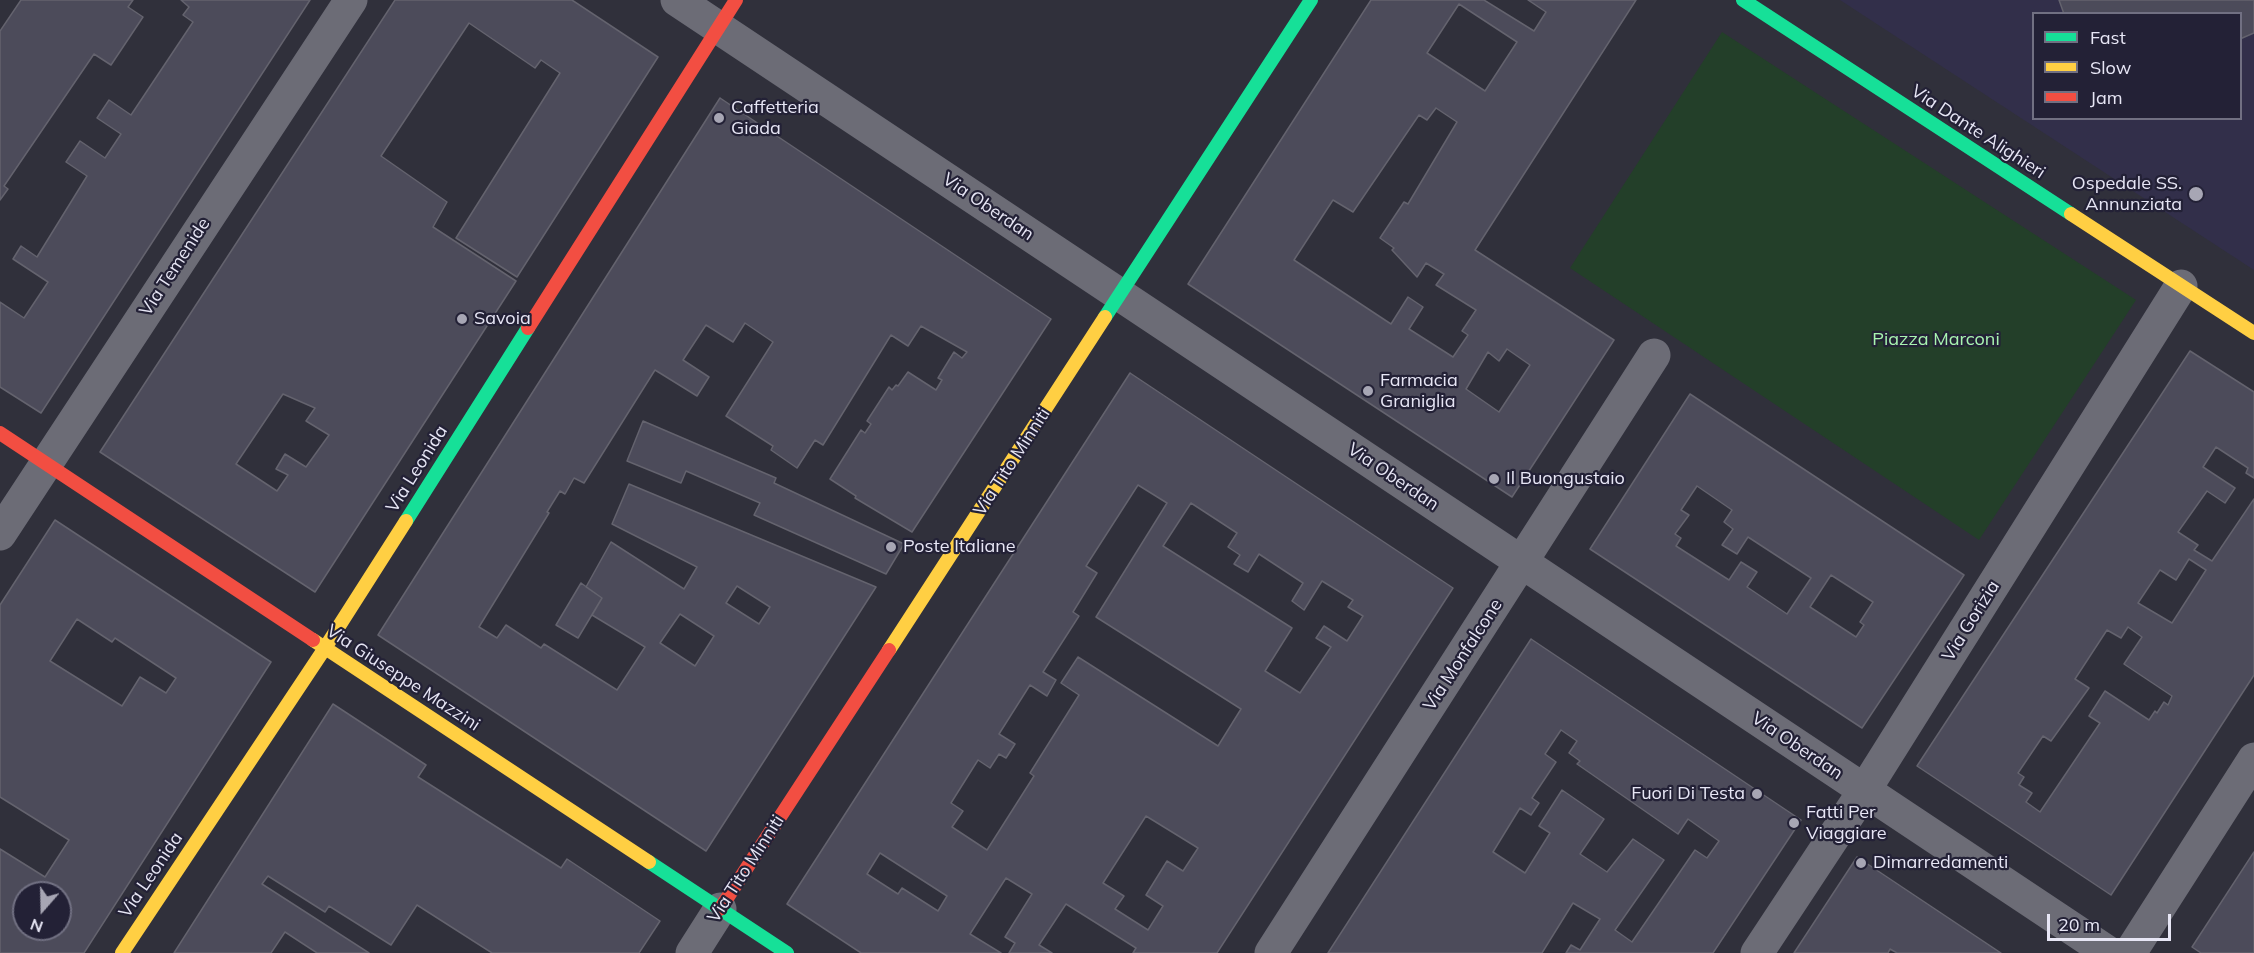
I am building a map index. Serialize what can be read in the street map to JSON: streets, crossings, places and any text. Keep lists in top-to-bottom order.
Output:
{
  "streets": {
    "main road": [
      "Via Dante Alighieri",
      "Via Tito Minniti",
      "Via Leonida",
      "Via Giuseppe Mazzini"
    ],
    "street": [
      "Via Oberdan",
      "Via Temenide",
      "Via Gorizia",
      "Via Monfalcone"
    ]
  },
  "crossings": [
    ["Via Dante Alighieri", "Via Gorizia"],
    ["Via Oberdan", "Via Tito Minniti"],
    ["Via Oberdan", "Via Leonida"],
    ["Via Oberdan", "Via Gorizia"],
    ["Via Oberdan", "Via Monfalcone"],
    ["Via Temenide", "Via Giuseppe Mazzini"],
    ["Via Tito Minniti", "Via Giuseppe Mazzini"],
    ["Via Leonida", "Via Giuseppe Mazzini"]
  ],
  "parks": ["Piazza Marconi"],
  "places": [
    "Caffetteria Giada",
    "Ospedale SS. Annunziata",
    "Savoia",
    "Farmacia Graniglia",
    "Il Buongustaio",
    "Poste Italiane",
    "Fuori Di Testa",
    "Fatti Per Viaggiare",
    "Dimarredamenti"
  ],
  "legend": ["Fast", "Slow", "Jam"],
  "scale_bar": "20 m",
  "north": "bottom"
}
